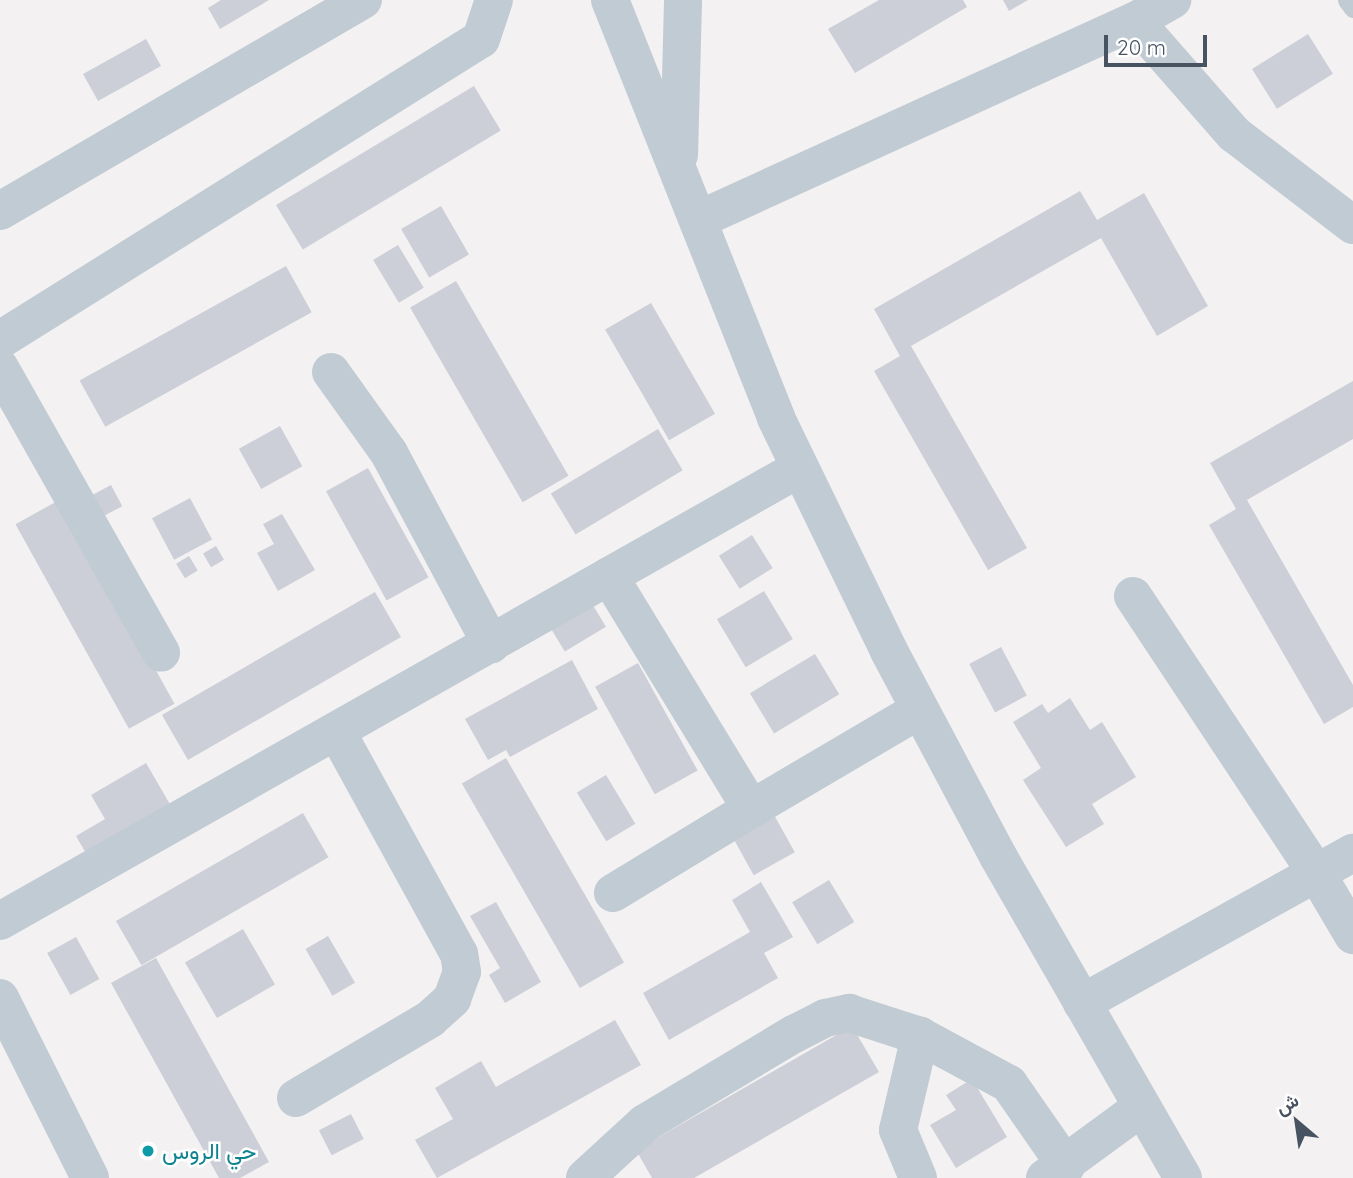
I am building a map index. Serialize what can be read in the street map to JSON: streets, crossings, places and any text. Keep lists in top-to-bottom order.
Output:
{
  "places": ["حي الروس"],
  "scale_bar": "20 m",
  "north": "top left"
}
